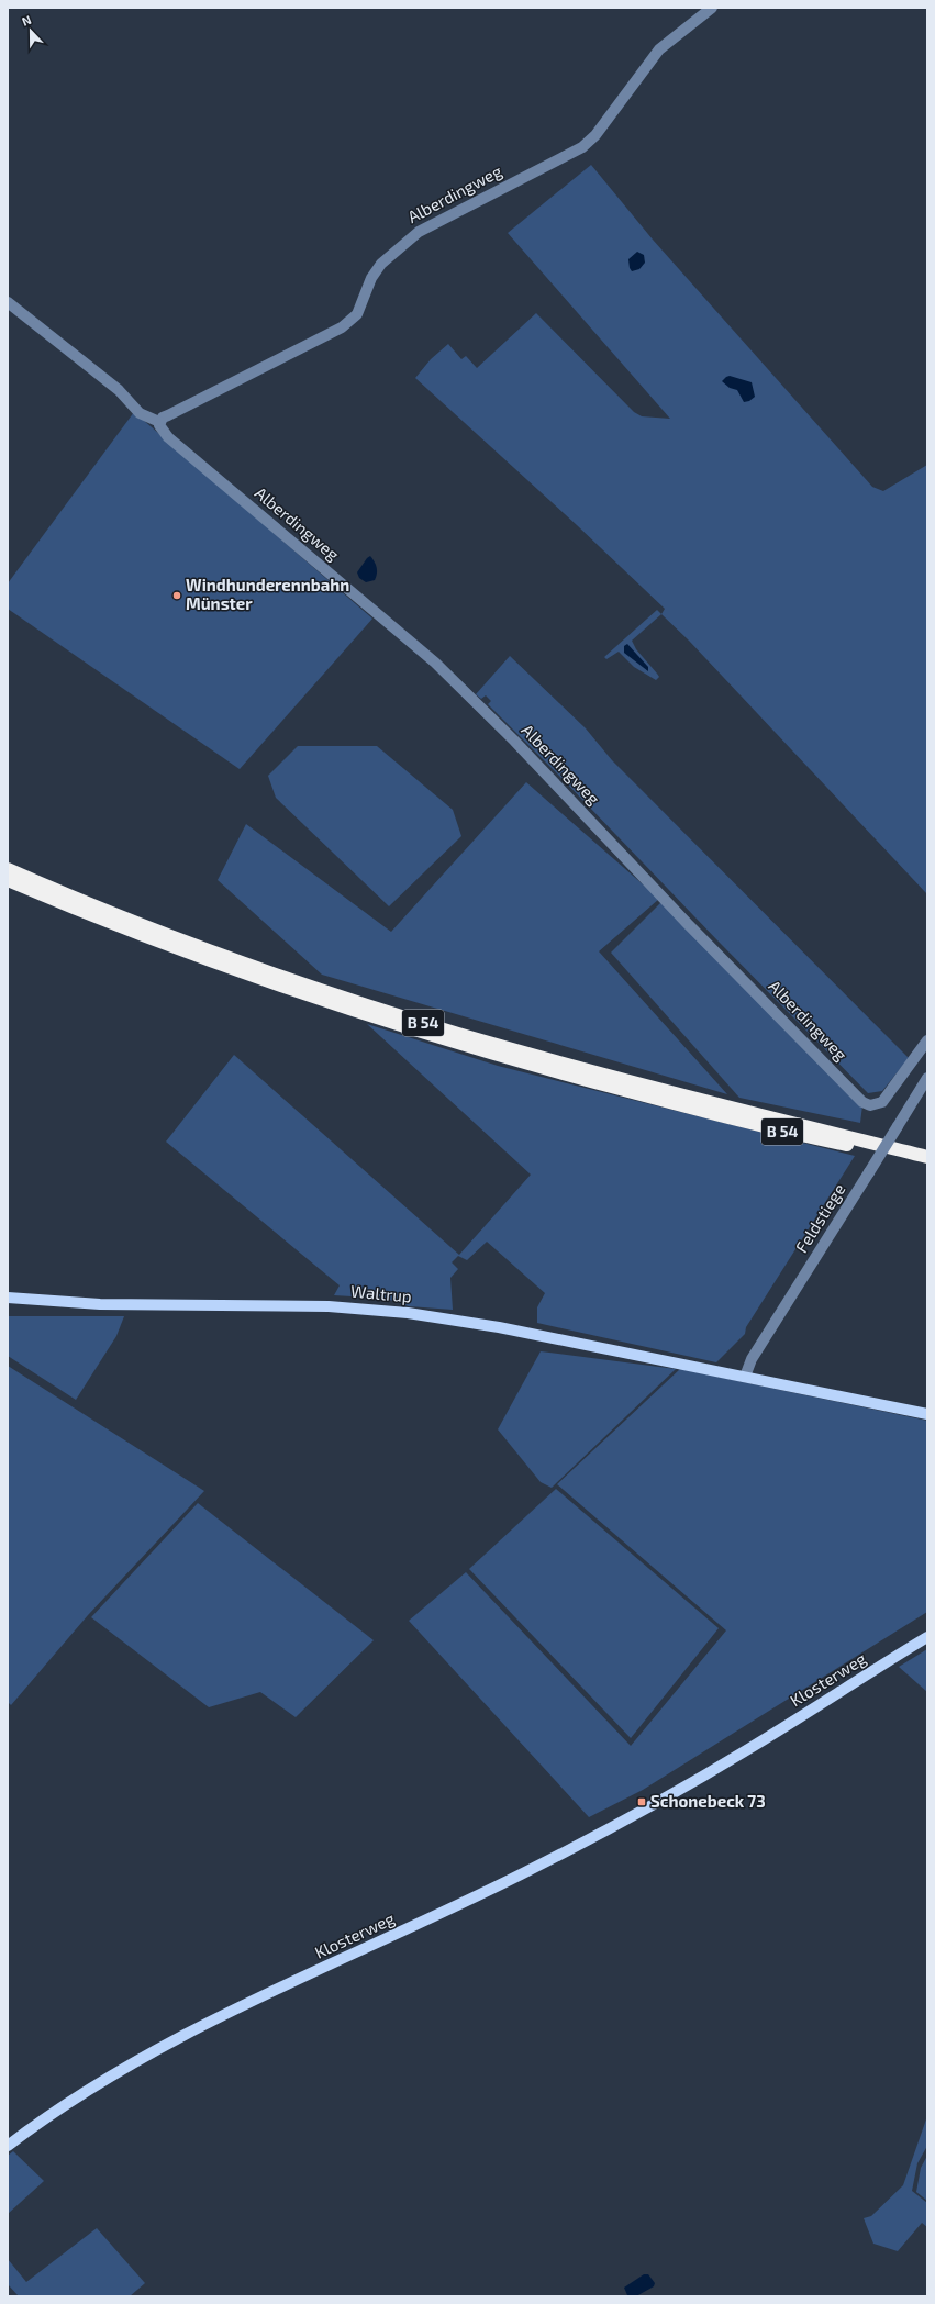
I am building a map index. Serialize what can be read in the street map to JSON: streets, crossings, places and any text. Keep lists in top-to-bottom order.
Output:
{
  "streets": {
    "highway": ["B 54"],
    "main road": ["Waltrup", "Klosterweg"],
    "street": ["Alberdingweg", "Feldstiege"]
  },
  "crossings": [
    ["Feldstiege", "Waltrup"]
  ],
  "places": {
    "other": ["Windhunderennbahn Münster"],
    "transit": ["Schonebeck 73"]
  },
  "north": "top"
}
